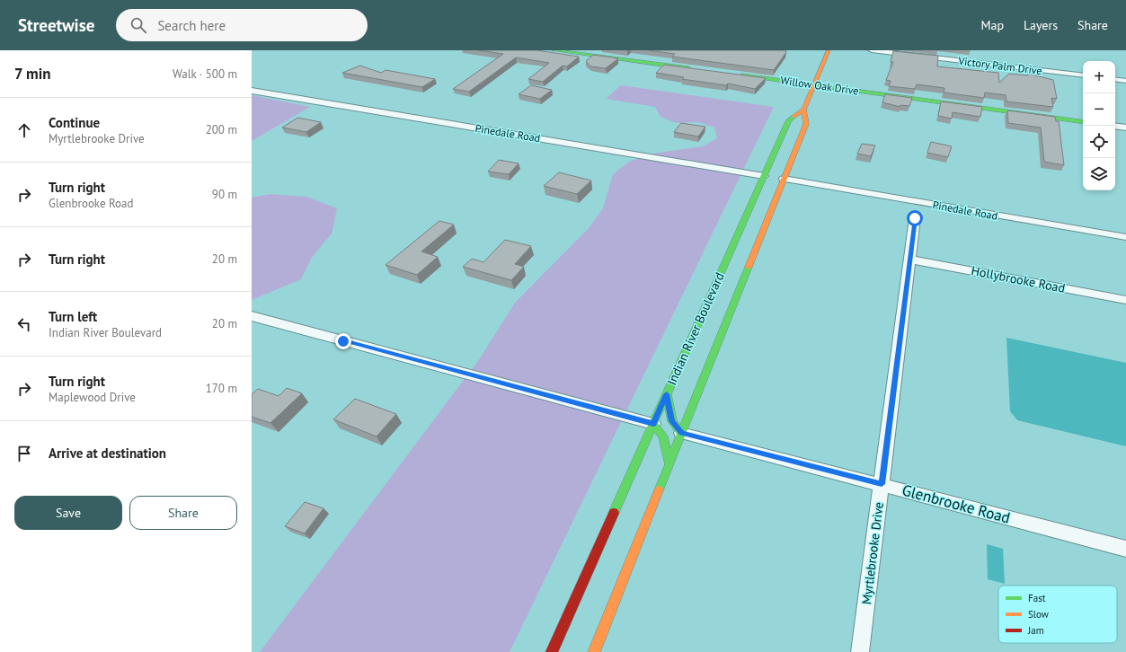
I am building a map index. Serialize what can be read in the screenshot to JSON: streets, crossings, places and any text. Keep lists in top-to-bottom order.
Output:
{
  "streets": {
    "main road": ["Willow Oak Drive", "Indian River Boulevard"],
    "street": [
      "Victory Palm Drive",
      "Pinedale Road",
      "Hollybrooke Road",
      "Glenbrooke Road",
      "Myrtlebrooke Drive"
    ]
  },
  "crossings": [
    ["Willow Oak Drive", "Indian River Boulevard"],
    ["Pinedale Road", "Indian River Boulevard"],
    ["Hollybrooke Road", "Myrtlebrooke Drive"],
    ["Indian River Boulevard", "Glenbrooke Road"],
    ["Glenbrooke Road", "Myrtlebrooke Drive"]
  ],
  "legend": ["Fast", "Slow", "Jam"],
  "page": {
    "header": "Streetwise",
    "search": "Search here",
    "nav": ["Map", "Layers", "Share"],
    "heading": ["7 min", "Walk · 500 m"],
    "map_buttons": ["+", "−"],
    "list": [
      ["Continue", "Myrtlebrooke Drive", "200 m"],
      ["Turn right", "Glenbrooke Road", "90 m"],
      ["Turn right", "20 m"],
      ["Turn left", "Indian River Boulevard", "20 m"],
      ["Turn right", "Maplewood Drive", "170 m"],
      "Arrive at destination"
    ],
    "buttons": ["Save", "Share"]
  }
}
